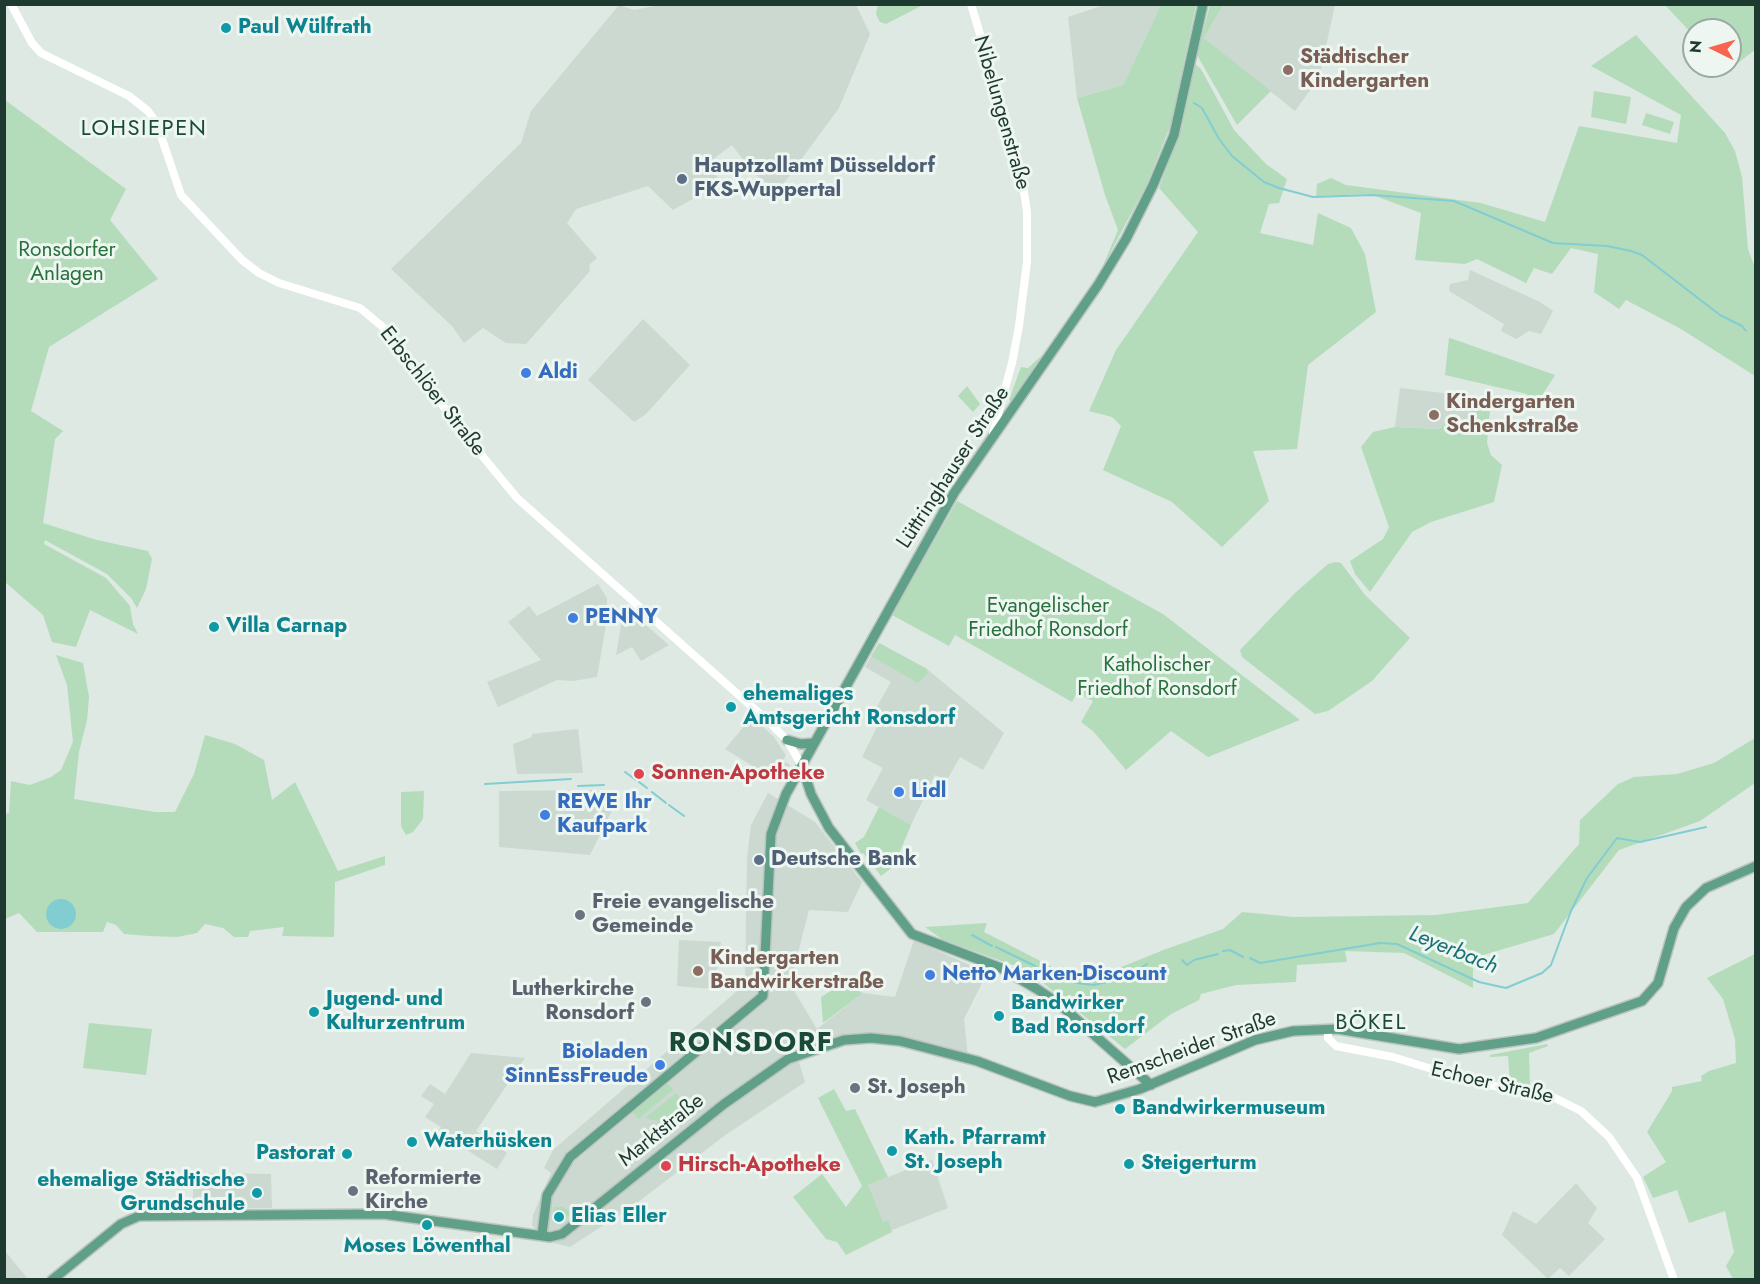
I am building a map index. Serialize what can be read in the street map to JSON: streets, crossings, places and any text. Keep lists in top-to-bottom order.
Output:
{
  "streets": {
    "main road": ["Lüttringhauser Straße", "Remscheider Straße", "Marktstraße"],
    "street": ["Nibelungenstraße", "Erbschlöer Straße", "Echoer Straße"]
  },
  "crossings": [
    ["Nibelungenstraße", "Lüttringhauser Straße"],
    ["Erbschlöer Straße", "Lüttringhauser Straße"],
    ["Lüttringhauser Straße", "Marktstraße"],
    ["Remscheider Straße", "Echoer Straße"],
    ["Remscheider Straße", "Marktstraße"]
  ],
  "districts": ["LOHSIEPEN", "BÖKEL", "RONSDORF"],
  "water": ["Leyerbach"],
  "parks": ["Ronsdorfer Anlagen", "Evangelischer Friedhof Ronsdorf", "Katholischer Friedhof Ronsdorf"],
  "places": [
    "Paul Wülfrath",
    "Städtischer Kindergarten",
    "Hauptzollamt Düsseldorf FKS-Wuppertal",
    "Aldi",
    "Kindergarten Schenkstraße",
    "PENNY",
    "Villa Carnap",
    "ehemaliges Amtsgericht Ronsdorf",
    "Sonnen-Apotheke",
    "Lidl",
    "REWE Ihr Kaufpark",
    "Deutsche Bank",
    "Freie evangelische Gemeinde",
    "Kindergarten Bandwirkerstraße",
    "Netto Marken-Discount",
    "Lutherkirche Ronsdorf",
    "Jugend- und Kulturzentrum",
    "Bandwirker Bad Ronsdorf",
    "Bioladen SinnEssFreude",
    "St. Joseph",
    "Bandwirkermuseum",
    "Waterhüsken",
    "Kath. Pfarramt St. Joseph",
    "Pastorat",
    "Steigerturm",
    "Hirsch-Apotheke",
    "Reformierte Kirche",
    "ehemalige Städtische Grundschule",
    "Elias Eller",
    "Moses Löwenthal"
  ],
  "north": "left"
}
